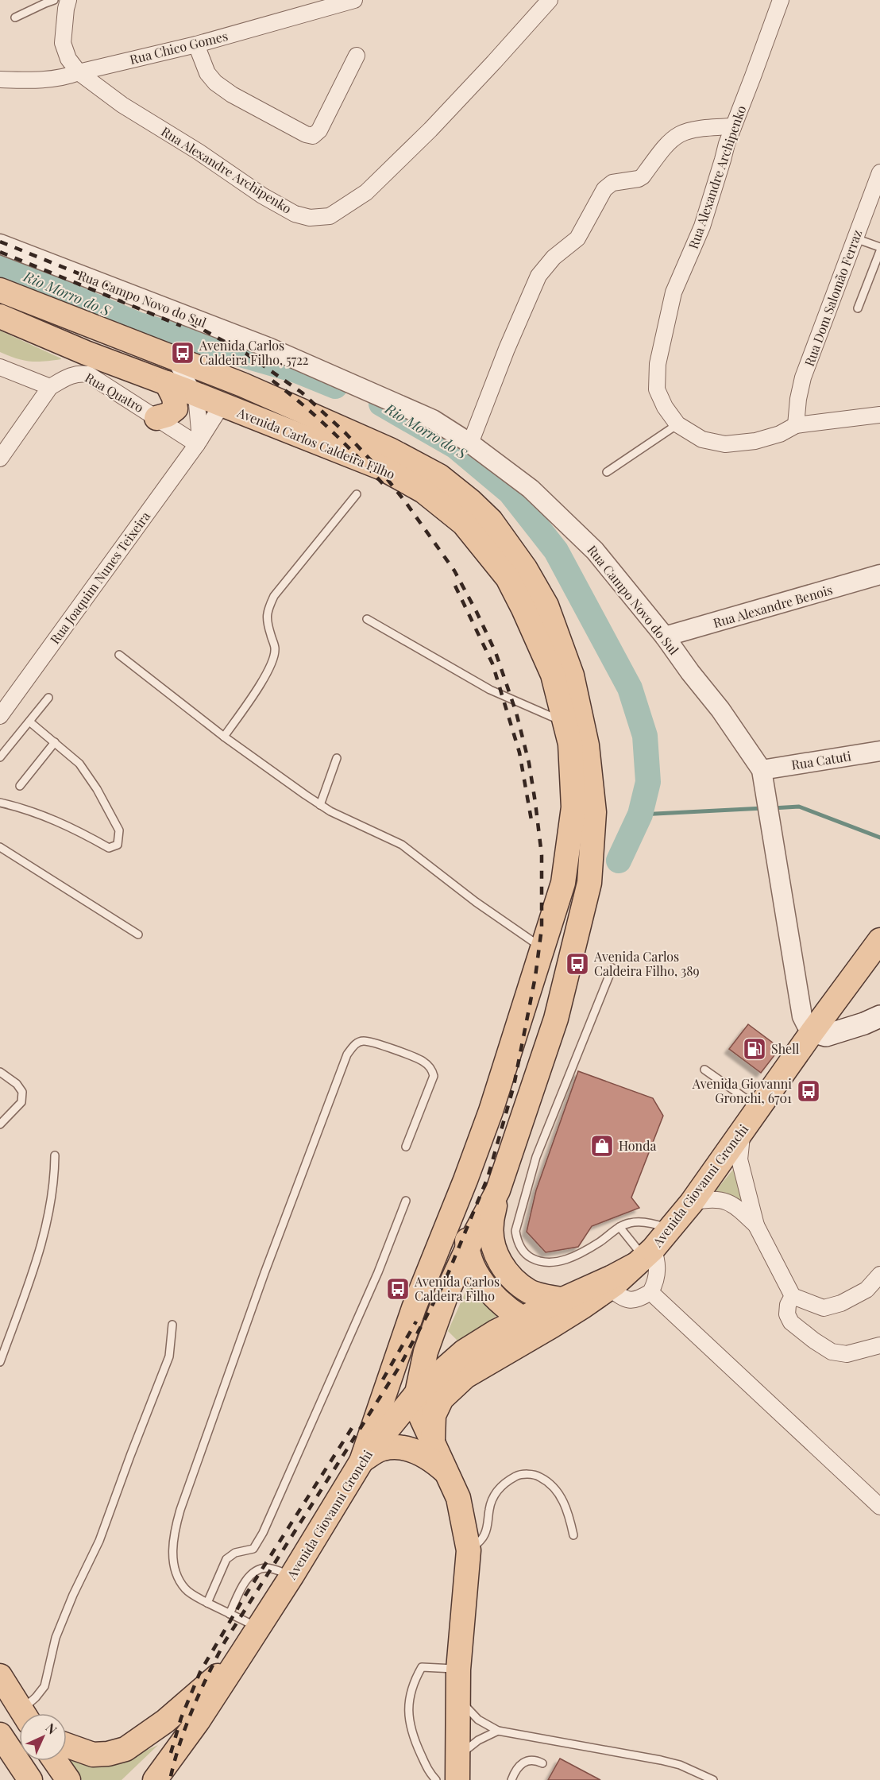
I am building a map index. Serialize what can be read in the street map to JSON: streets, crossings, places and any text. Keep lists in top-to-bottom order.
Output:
{
  "streets": {
    "main road": ["Avenida Carlos Caldeira Filho", "Avenida Giovanni Gronchi"],
    "street": [
      "Rua Chico Gomes",
      "Rua Alexandre Archipenko",
      "Rua Dom Salomão Ferraz",
      "Rua Campo Novo do Sul",
      "Rua Quatro",
      "Rua Joaquim Nunes Teixeira",
      "Rua Alexandre Benois",
      "Rua Catuti"
    ]
  },
  "crossings": [
    ["Rua Chico Gomes", "Rua Alexandre Archipenko"],
    ["Rua Alexandre Archipenko", "Rua Dom Salomão Ferraz"],
    ["Rua Campo Novo do Sul", "Rua Alexandre Benois"],
    ["Rua Campo Novo do Sul", "Rua Catuti"],
    ["Rua Campo Novo do Sul", "Avenida Giovanni Gronchi"],
    ["Rua Quatro", "Rua Joaquim Nunes Teixeira"],
    ["Avenida Carlos Caldeira Filho", "Rua Joaquim Nunes Teixeira"],
    ["Avenida Carlos Caldeira Filho", "Avenida Giovanni Gronchi"]
  ],
  "water": ["Rio Morro do S"],
  "places": {
    "bus stop": [
      "Avenida Carlos Caldeira Filho, 5722",
      "Avenida Carlos Caldeira Filho, 389",
      "Avenida Giovanni Gronchi, 6701",
      "Avenida Carlos Caldeira Filho"
    ],
    "fuel station": ["Shell"],
    "shop": ["Honda"]
  },
  "north": "top right"
}
